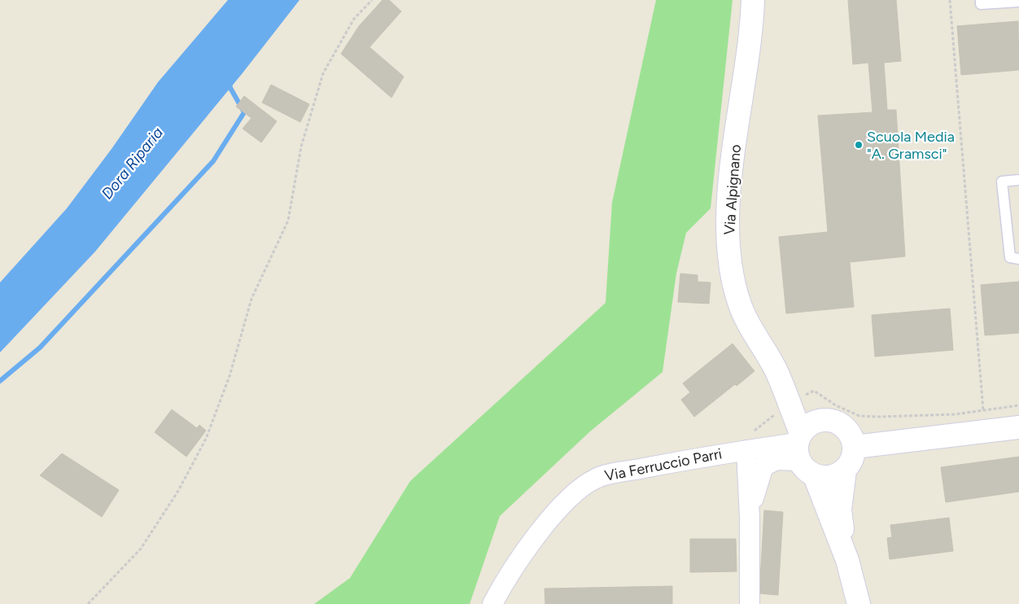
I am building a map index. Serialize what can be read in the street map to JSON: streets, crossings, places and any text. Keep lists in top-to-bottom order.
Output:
{
  "streets": {
    "street": ["Via Alpignano", "Via Ferruccio Parri"]
  },
  "crossings": [
    ["Via Alpignano", "Via Ferruccio Parri"]
  ],
  "water": ["Dora Riparia"],
  "places": ["Scuola Media \"A. Gramsci\""]
}
